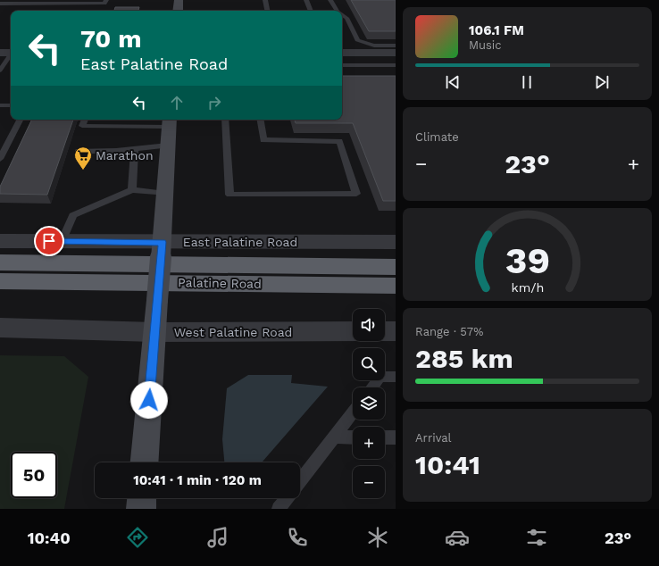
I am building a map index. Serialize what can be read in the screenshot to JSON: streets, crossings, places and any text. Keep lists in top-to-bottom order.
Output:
{
  "streets": {
    "highway": ["Palatine Road"],
    "street": ["East Palatine Road", "West Palatine Road"]
  },
  "places": {
    "supermarket": ["Marathon"]
  },
  "page": {
    "turn": ["70 m", "East Palatine Road"],
    "song": ["106.1 FM", "Music"],
    "tile": [
      "Climate",
      ["Range · 57%", "285 km"],
      ["Arrival", "10:41"]
    ],
    "heat": ["−", "23°", "+"],
    "map_buttons": ["+", "−"],
    "limit": "50",
    "trip": "10:41 · 1 min · 120 m",
    "tabs": ["10:40", "23°"],
    "gauge": ["39", "km/h"]
  }
}
